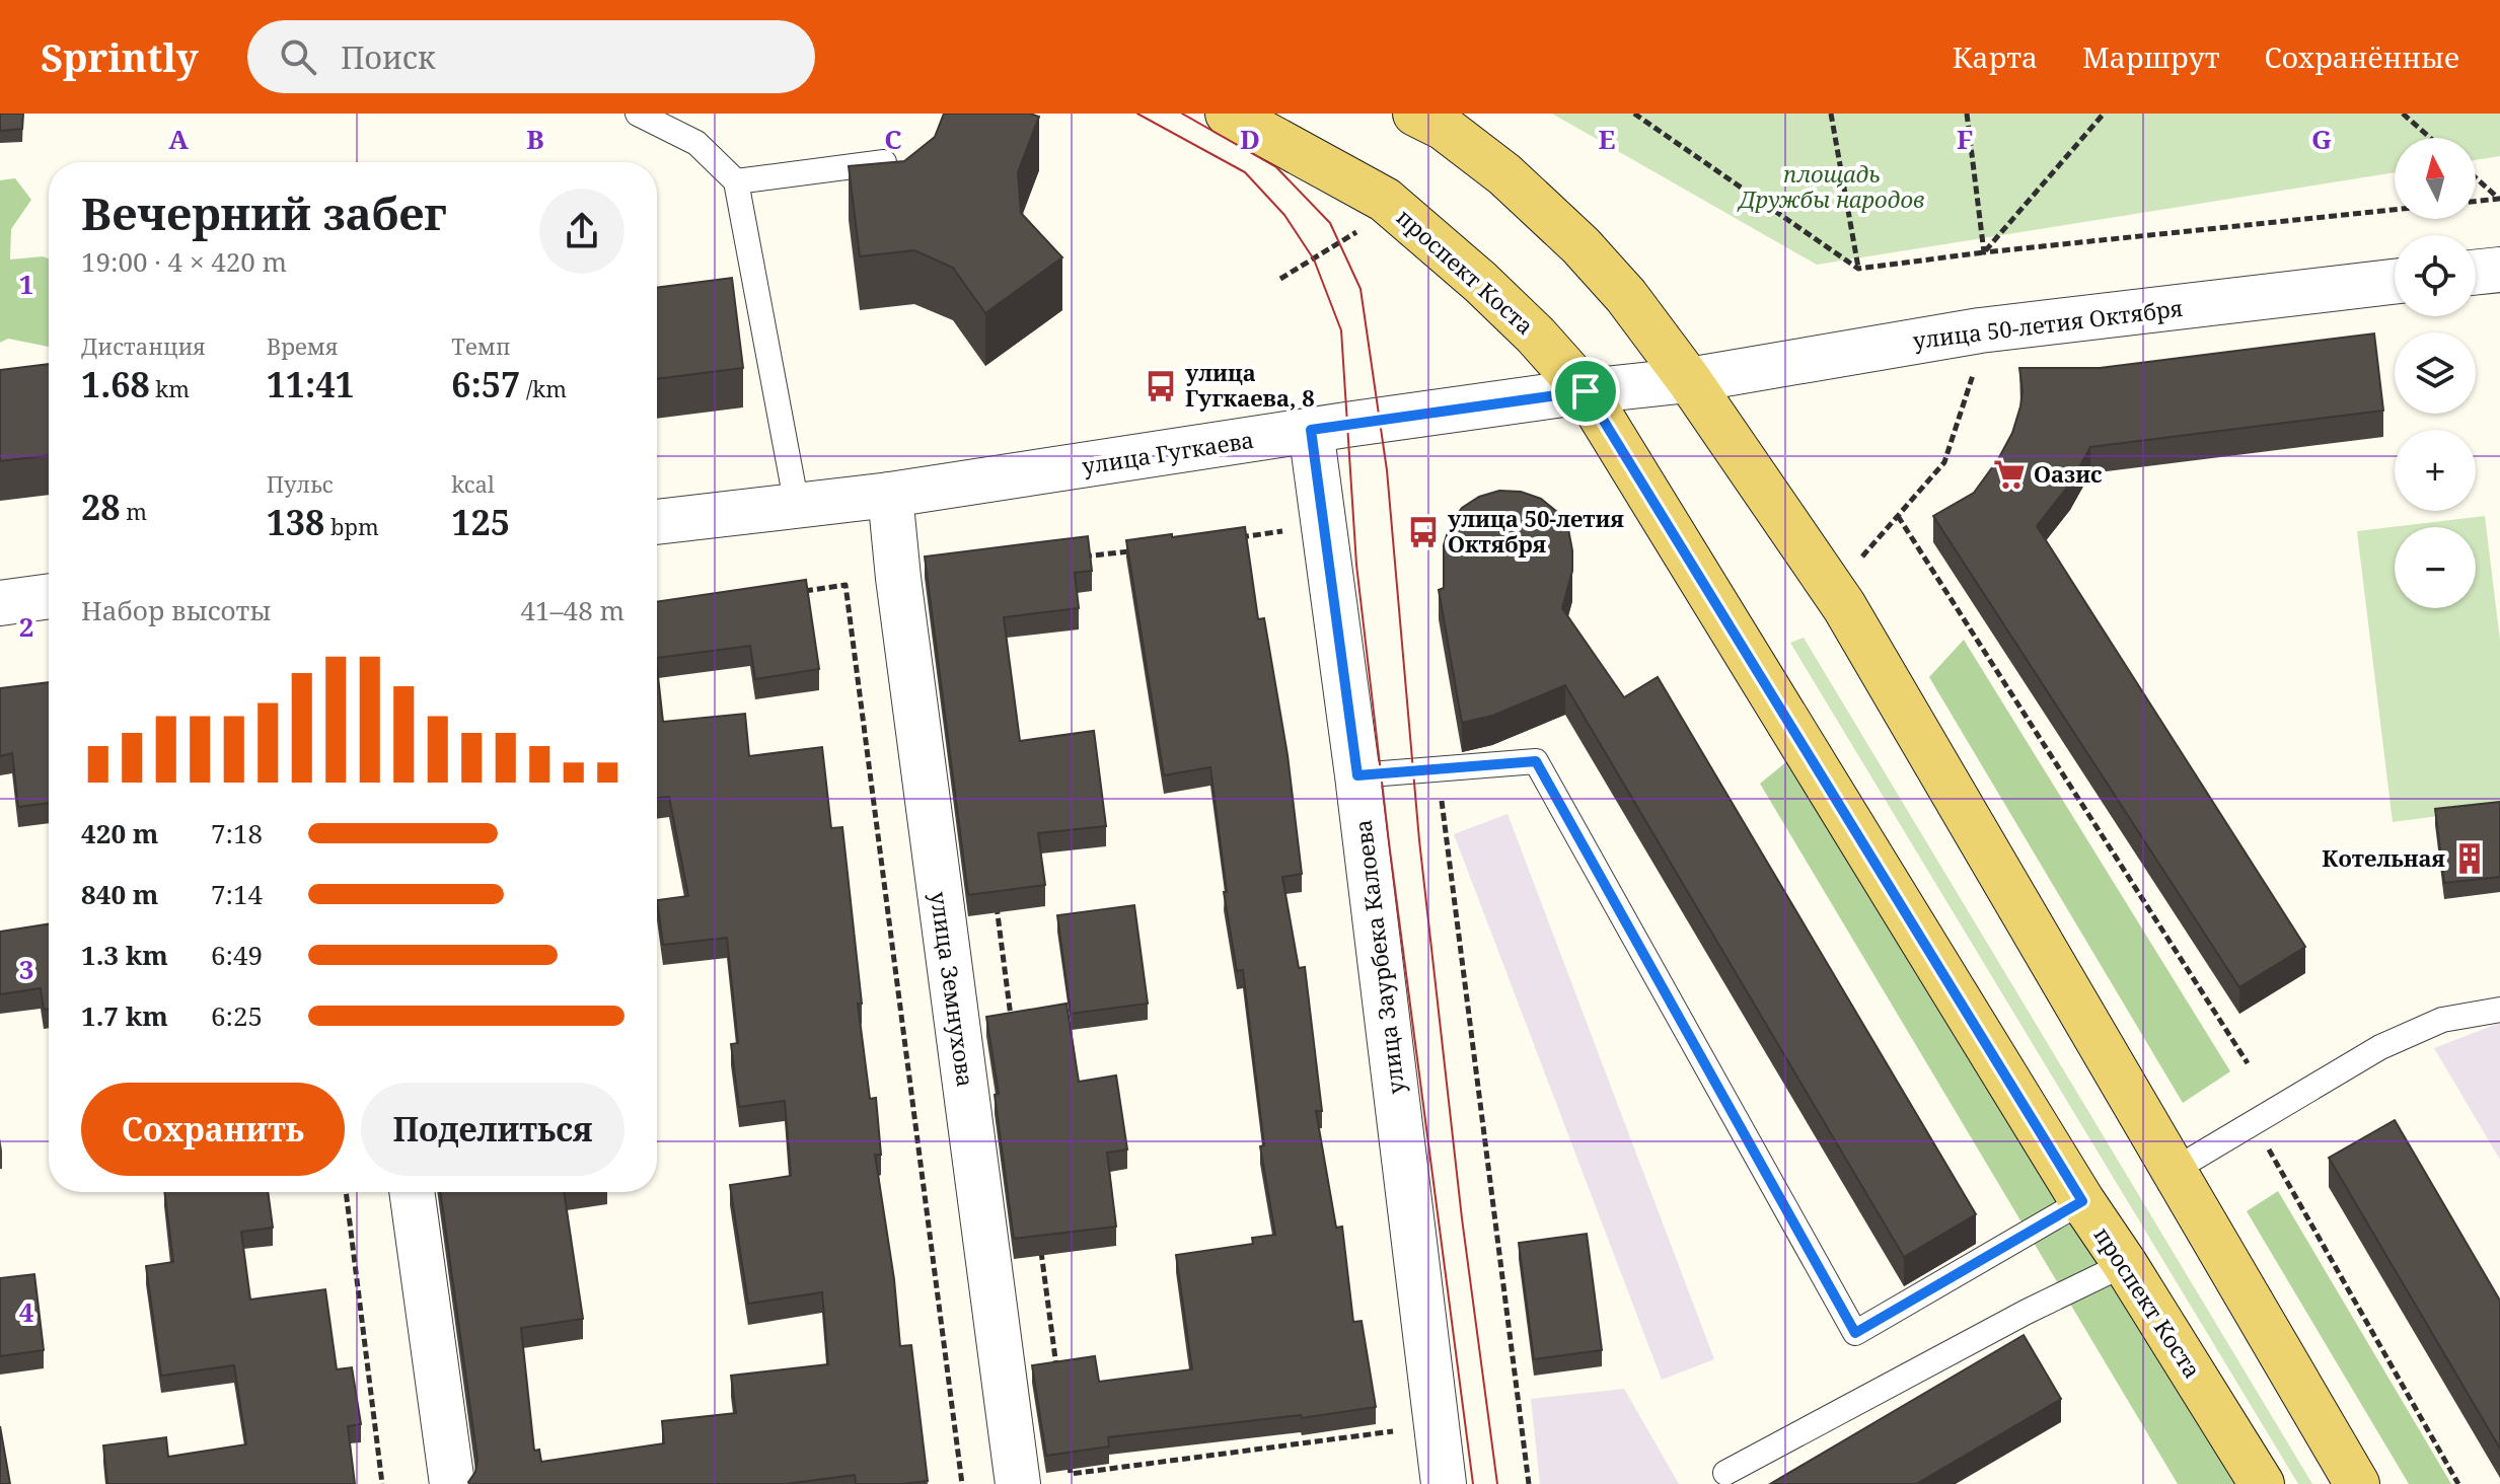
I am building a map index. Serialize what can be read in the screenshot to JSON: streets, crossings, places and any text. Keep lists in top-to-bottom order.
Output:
{
  "streets": {
    "main road": ["проспект Коста"],
    "street": [
      "улица 50-летия Октября",
      "улица Гугкаева",
      "улица Заурбека Калоева",
      "улица Земнухова"
    ]
  },
  "crossings": [
    ["проспект Коста", "улица Гугкаева"],
    ["улица 50-летия Октября", "улица Гугкаева"],
    ["улица Гугкаева", "улица Заурбека Калоева"],
    ["улица Гугкаева", "улица Земнухова"]
  ],
  "parks": ["площадь Дружбы народов"],
  "places": {
    "bus stop": ["улица Гугкаева, 8", "улица 50-летия Октября"],
    "supermarket": ["Оазис"],
    "building": ["Котельная"]
  },
  "north": "top",
  "page": {
    "header": "Sprintly",
    "search": "Поиск",
    "nav": ["Карта", "Маршрут", "Сохранённые"],
    "map_buttons": ["+", "−"],
    "heading": ["Вечерний забег", "19:00 · 4 × 420 m"],
    "stats": [
      ["Дистанция", "1.68 km"],
      ["Время", "11:41"],
      ["Темп", "6:57 /km"],
      ["28 m"],
      ["Пульс", "138 bpm"],
      ["kcal", "125"]
    ],
    "chart": ["Набор высоты", "41–48 m"],
    "list": [
      {
        "name": "420 m",
        "note": "7:18"
      },
      {
        "name": "840 m",
        "note": "7:14"
      },
      {
        "name": "1.3 km",
        "note": "6:49"
      },
      {
        "name": "1.7 km",
        "note": "6:25"
      }
    ],
    "buttons": ["Сохранить", "Поделиться"]
  },
  "grid": {
    "columns": [
      "A",
      "B",
      "C",
      "D",
      "E",
      "F",
      "G"
    ],
    "rows": [
      "1",
      "2",
      "3",
      "4"
    ]
  }
}
